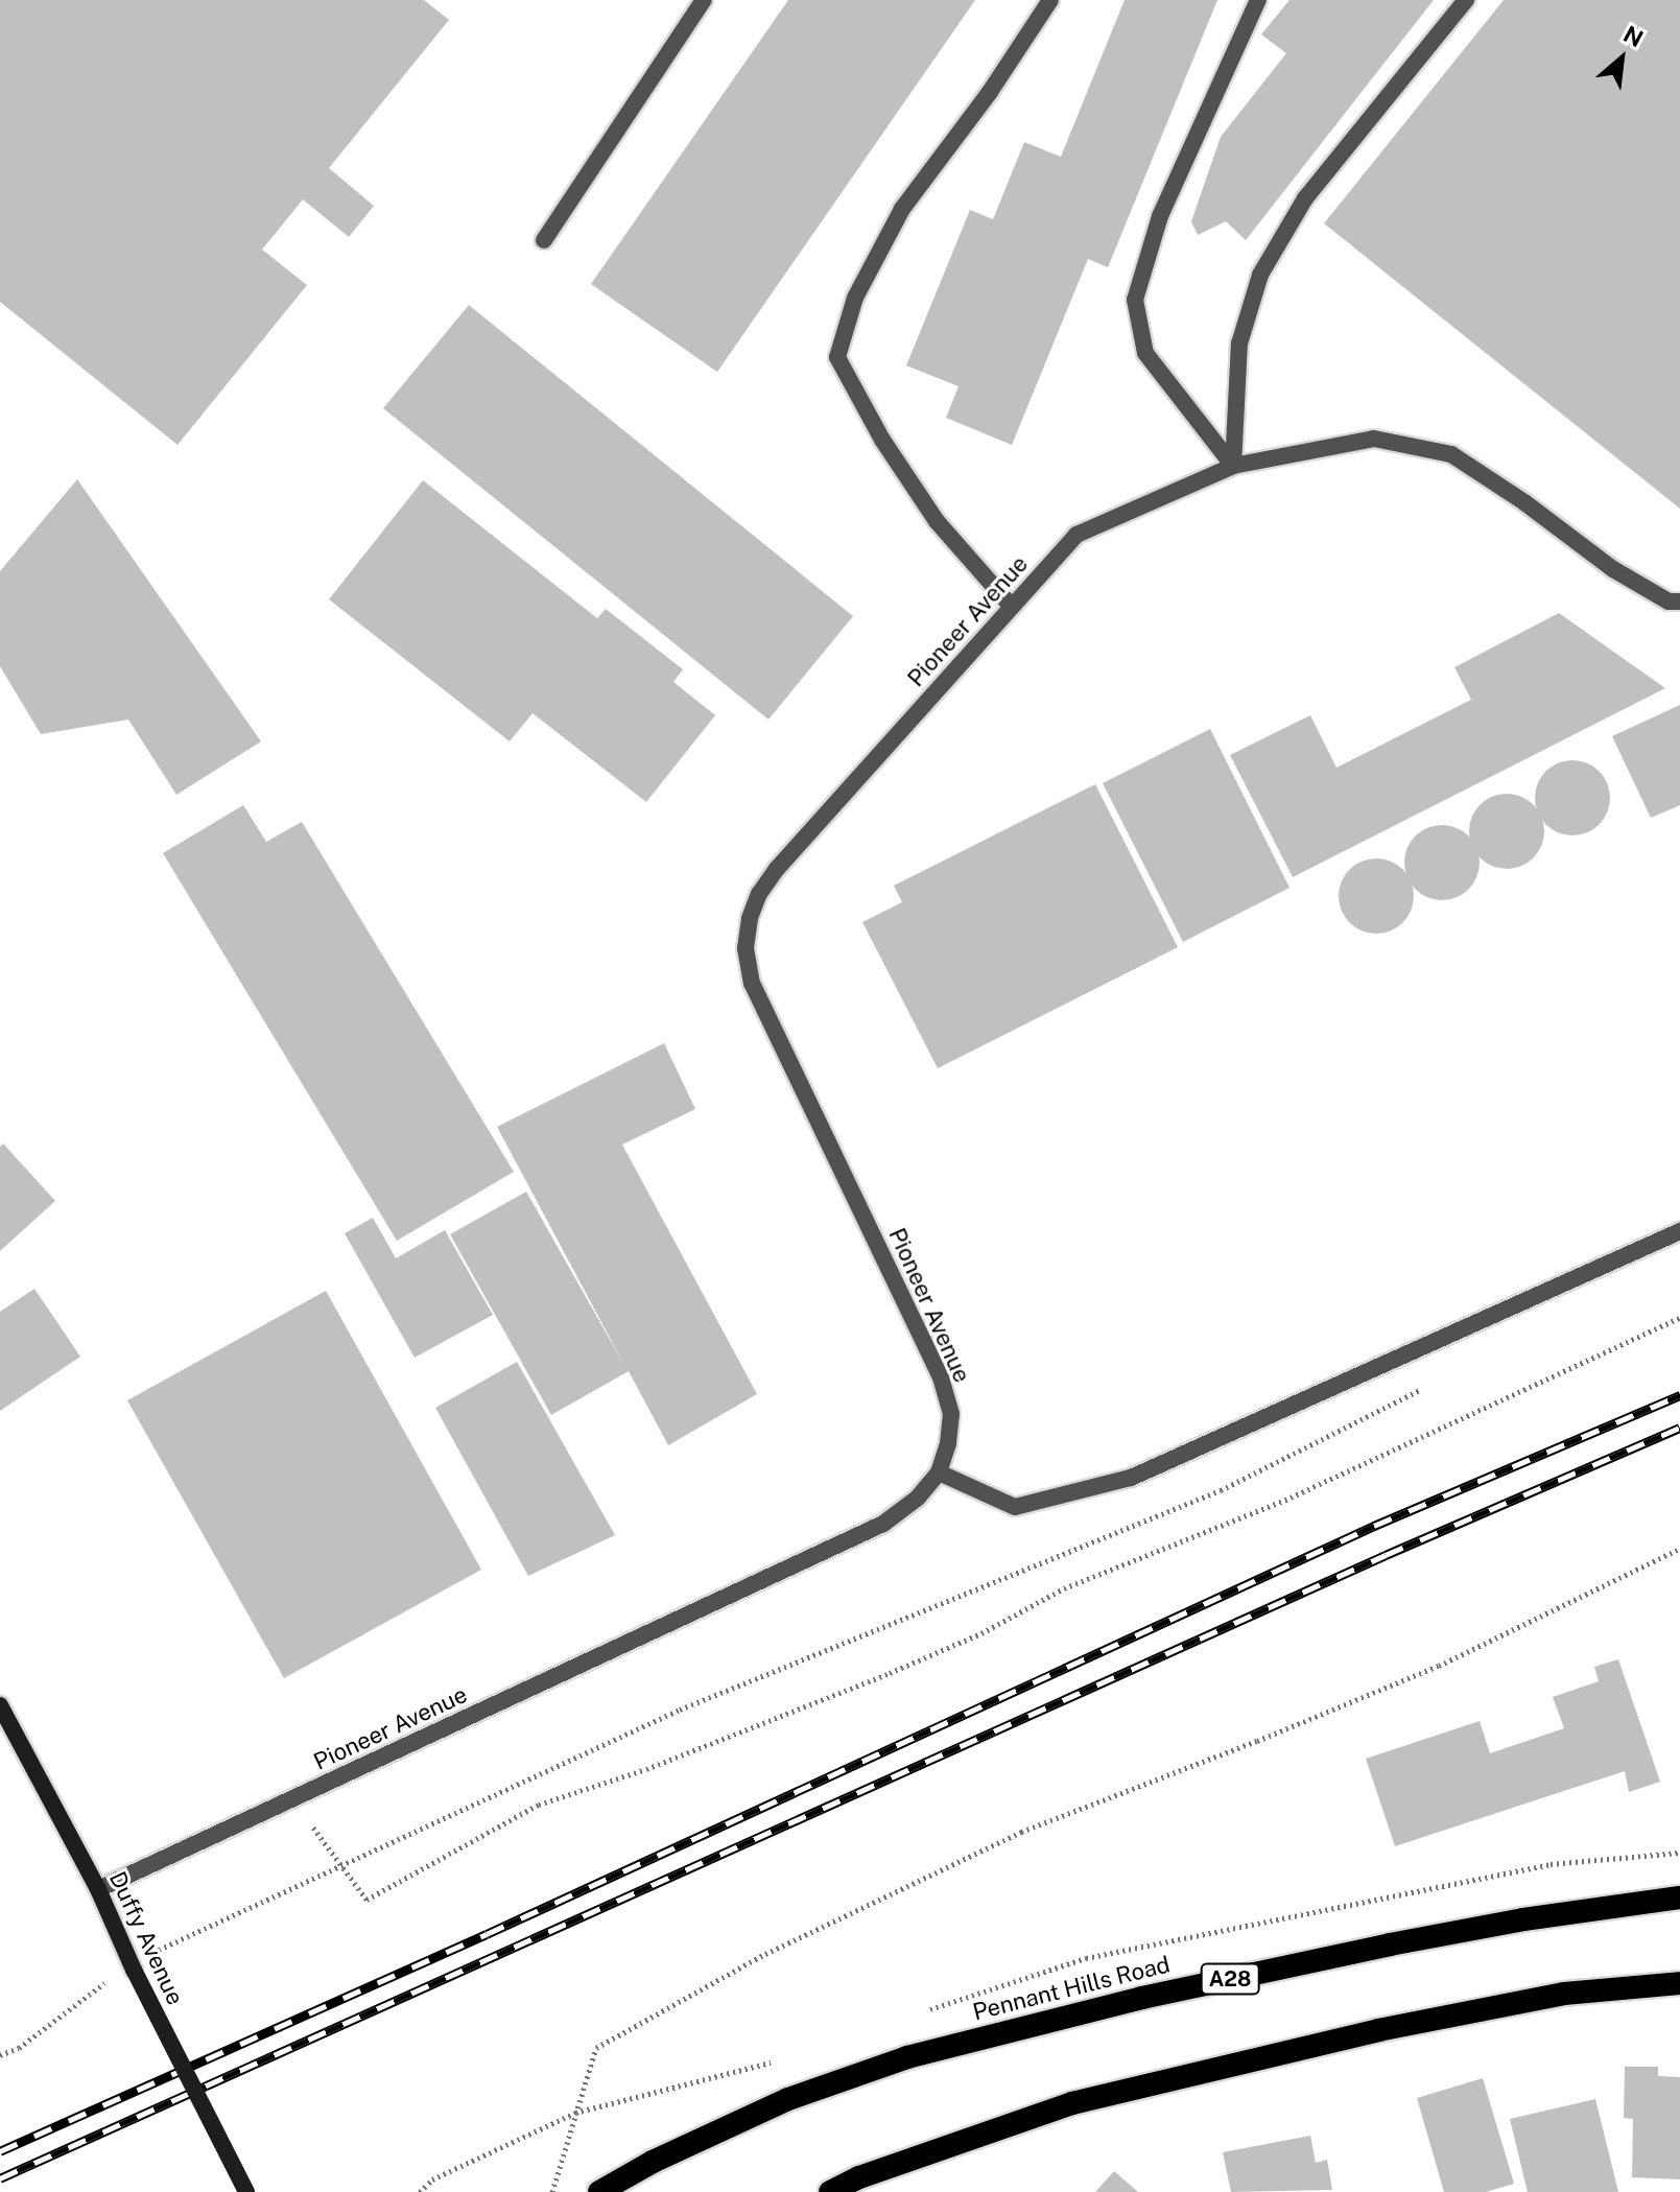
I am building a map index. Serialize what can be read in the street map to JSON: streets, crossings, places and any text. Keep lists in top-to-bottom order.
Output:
{
  "streets": {
    "highway": ["A28", "Pennant Hills Road"],
    "main road": ["Duffy Avenue"],
    "street": ["Pioneer Avenue"]
  },
  "crossings": [
    ["Pioneer Avenue", "Duffy Avenue"]
  ],
  "north": "top right"
}
